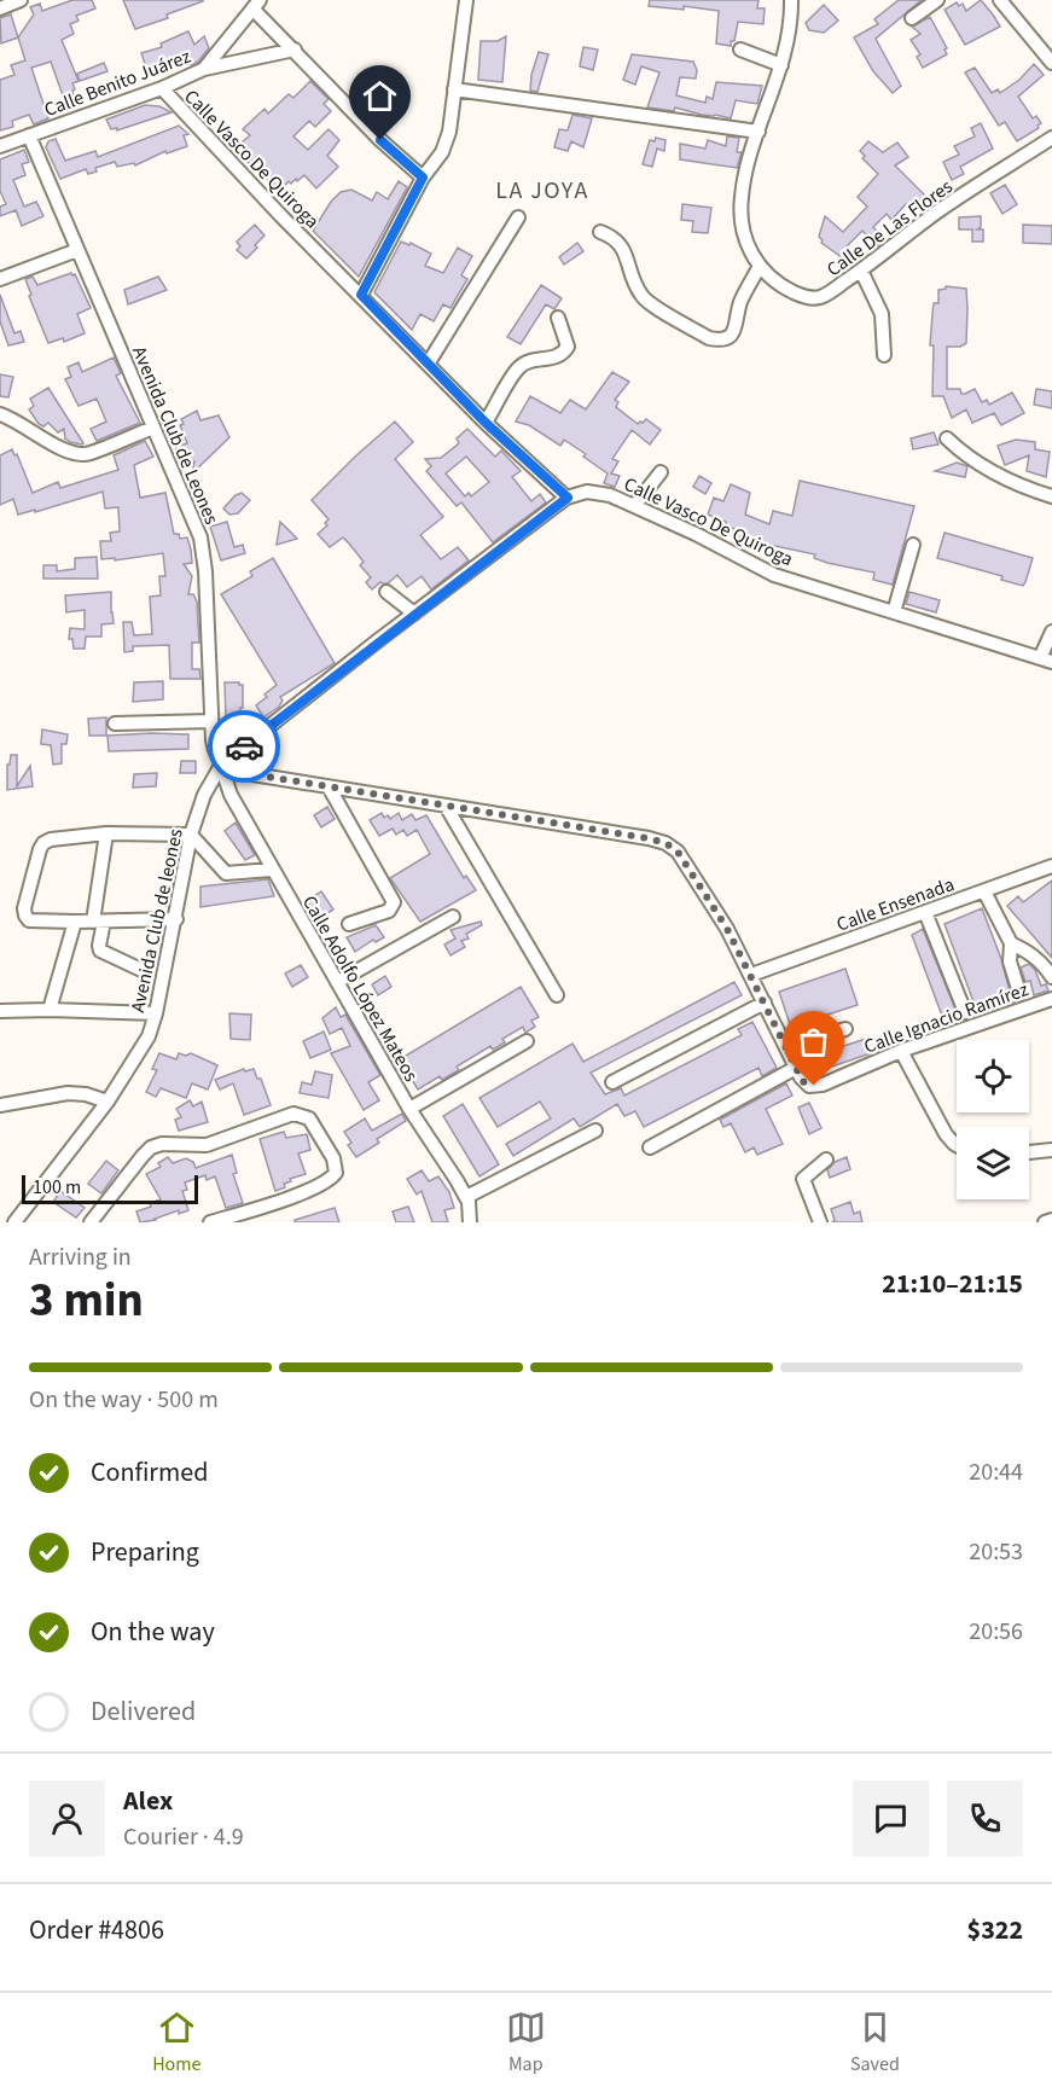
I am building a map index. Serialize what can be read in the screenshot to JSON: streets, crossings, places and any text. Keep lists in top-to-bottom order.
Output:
{
  "streets": {
    "street": [
      "Calle Benito Juárez",
      "Calle Vasco De Quiroga",
      "Calle De Las Flores",
      "Avenida Club de Leones",
      "Calle Ensenada",
      "Avenida Club de leones",
      "Calle Adolfo López Mateos",
      "Calle Ignacio Ramírez"
    ]
  },
  "crossings": [
    ["Calle Benito Juárez", "Calle Vasco De Quiroga"],
    ["Calle Benito Juárez", "Avenida Club de Leones"],
    ["Avenida Club de Leones", "Avenida Club de leones"],
    ["Avenida Club de Leones", "Calle Adolfo López Mateos"],
    ["Avenida Club de leones", "Calle Adolfo López Mateos"]
  ],
  "districts": ["LA JOYA"],
  "scale_bar": "100 m",
  "page": {
    "scale": "100 m",
    "heading": ["3 min", "Arriving in", "21:10–21:15"],
    "panel": [
      "Alex",
      "Courier · 4.9",
      "Order #4806",
      "$322"
    ],
    "bar": "On the way · 500 m",
    "list": [
      ["Confirmed", "20:44"],
      ["Preparing", "20:53"],
      ["On the way", "20:56"],
      "Delivered"
    ],
    "tabs": ["Home", "Map", "Saved"]
  }
}
